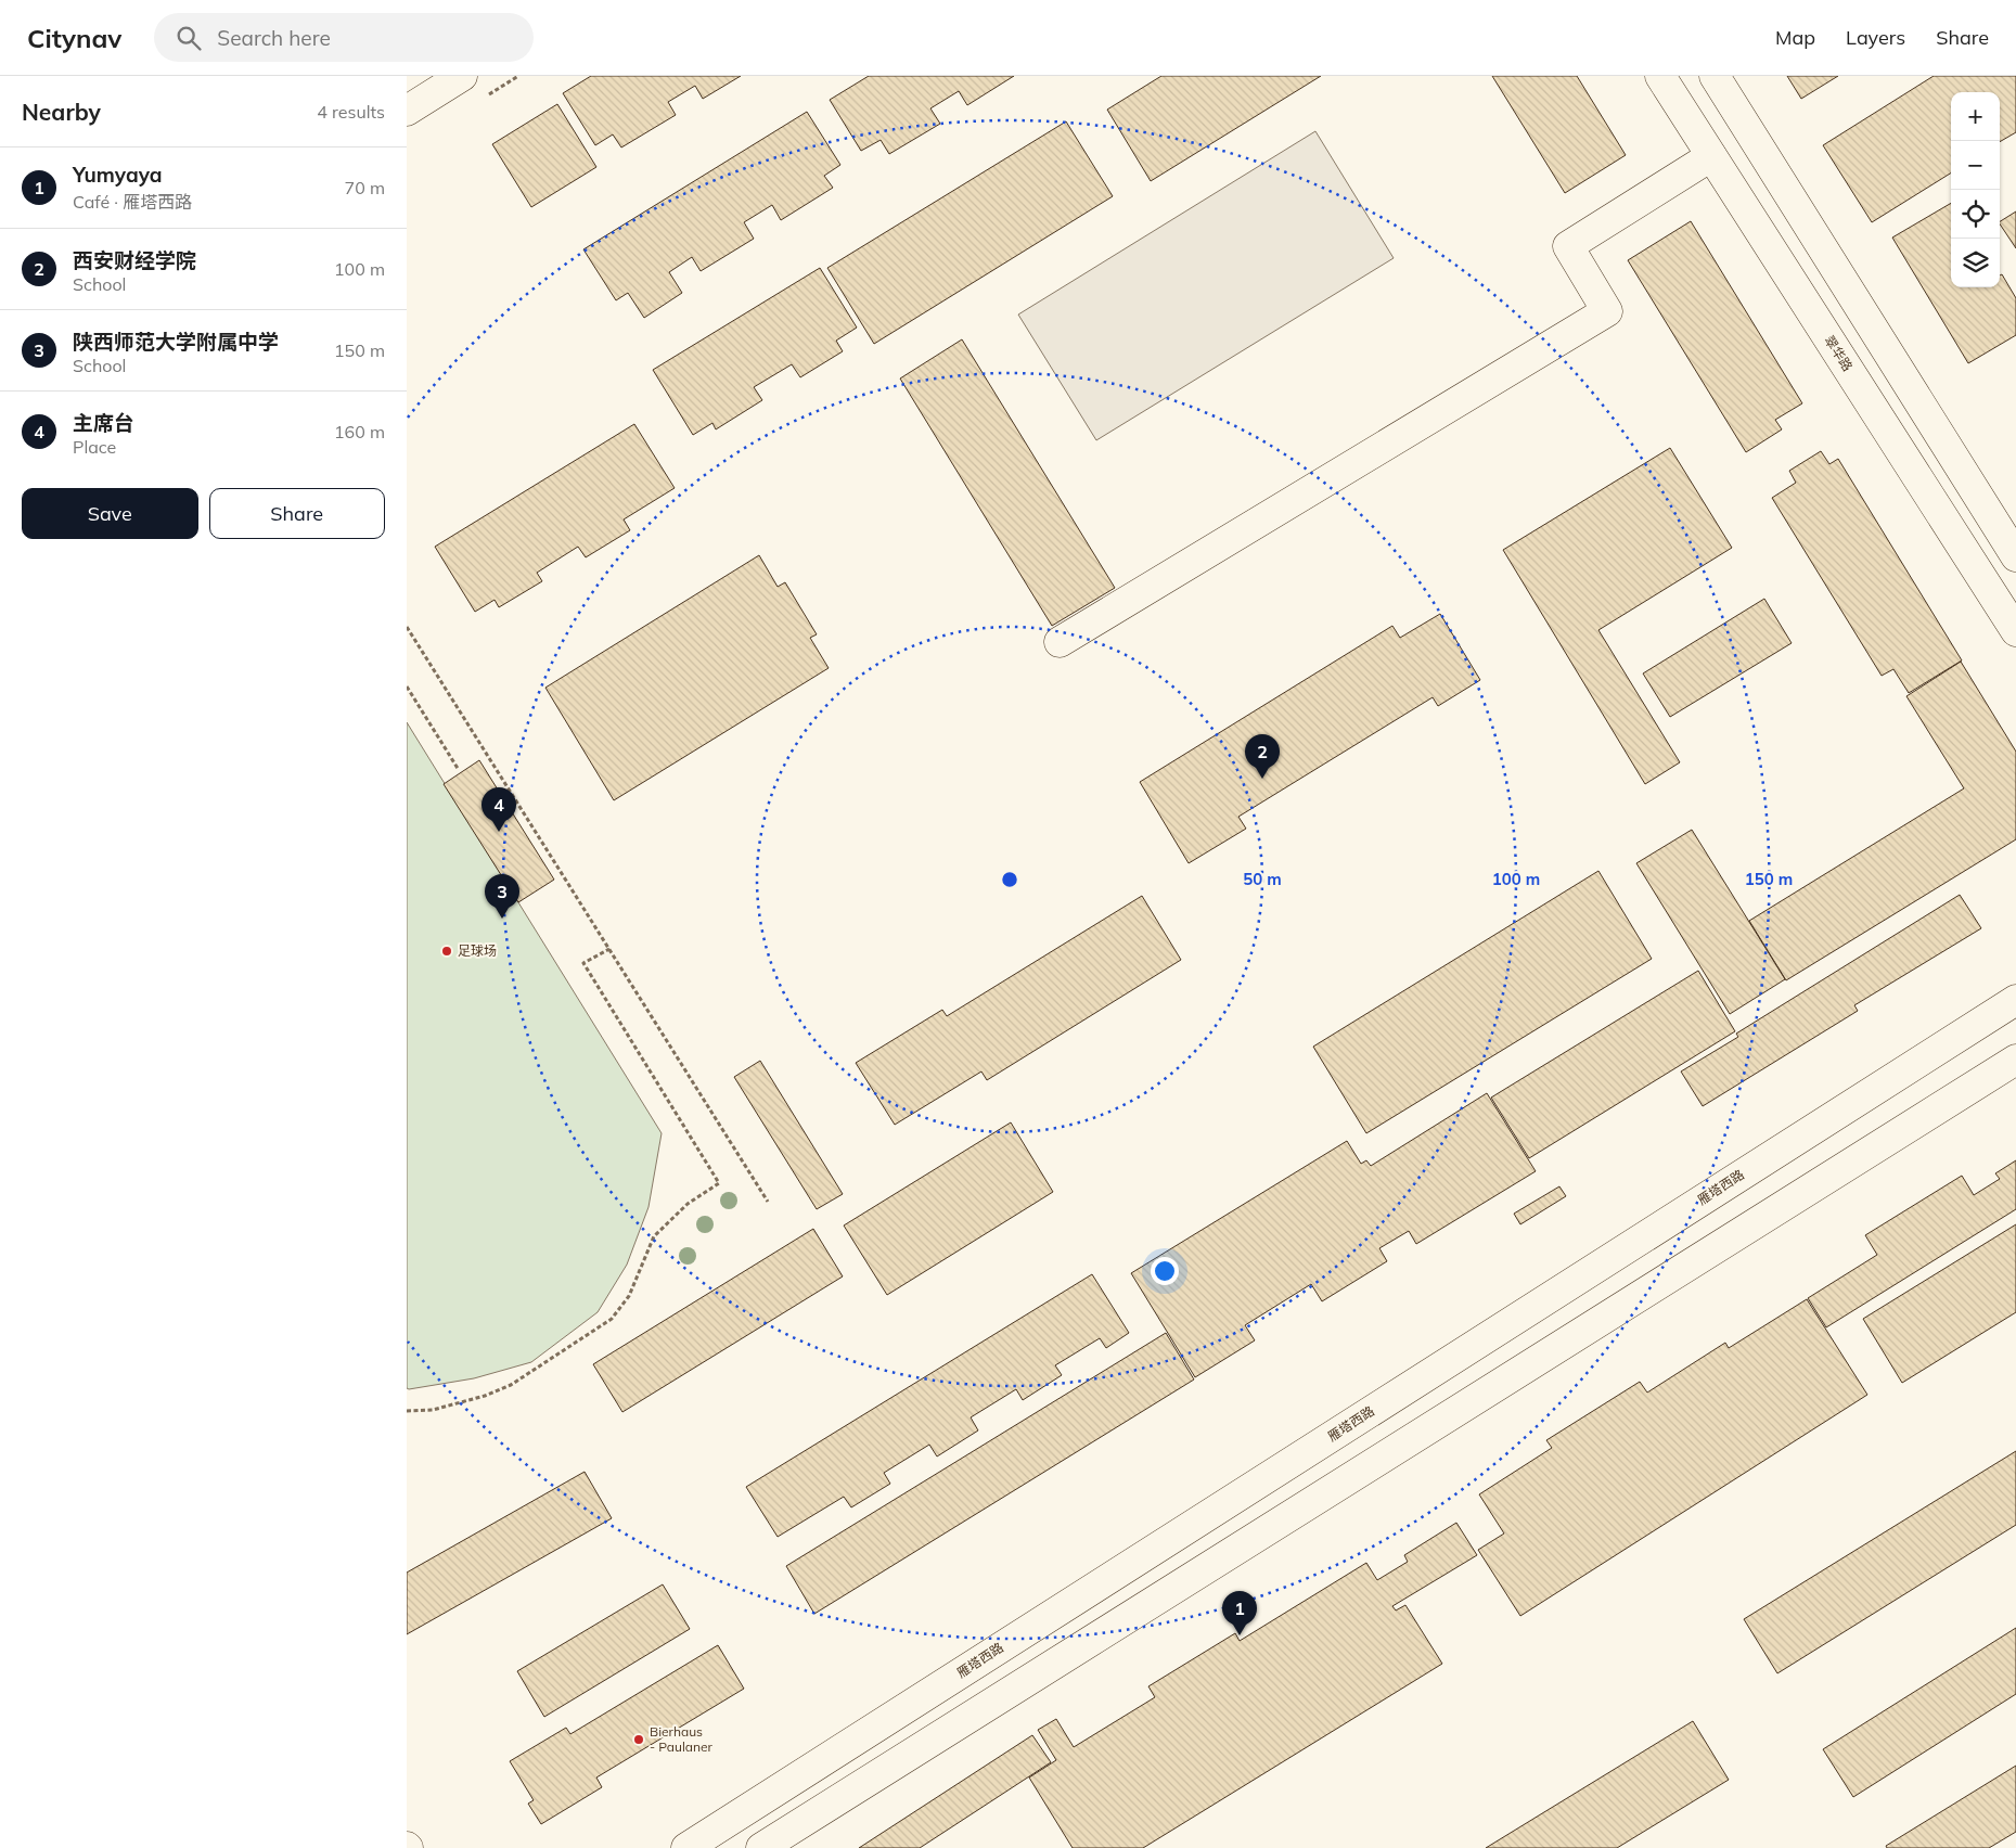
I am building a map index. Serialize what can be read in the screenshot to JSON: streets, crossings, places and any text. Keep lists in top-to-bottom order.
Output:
{
  "streets": {
    "street": ["翠华路", "雁塔西路"]
  },
  "places": ["足球场", "Bierhaus - Paulaner"],
  "page": {
    "header": "Citynav",
    "search": "Search here",
    "nav": ["Map", "Layers", "Share"],
    "heading": ["Nearby", "4 results"],
    "map_buttons": ["+", "−"],
    "list": [
      {
        "mark": "1",
        "name": "Yumyaya",
        "note": "Café · 雁塔西路",
        "value": "70 m"
      },
      {
        "mark": "2",
        "name": "西安财经学院",
        "note": "School",
        "value": "100 m"
      },
      {
        "mark": "3",
        "name": "陕西师范大学附属中学",
        "note": "School",
        "value": "150 m"
      },
      {
        "mark": "4",
        "name": "主席台",
        "note": "Place",
        "value": "160 m"
      }
    ],
    "buttons": ["Save", "Share"],
    "pins": [
      "2",
      "4",
      "3",
      "1"
    ]
  },
  "rings": ["50 m", "100 m", "150 m"]
}
